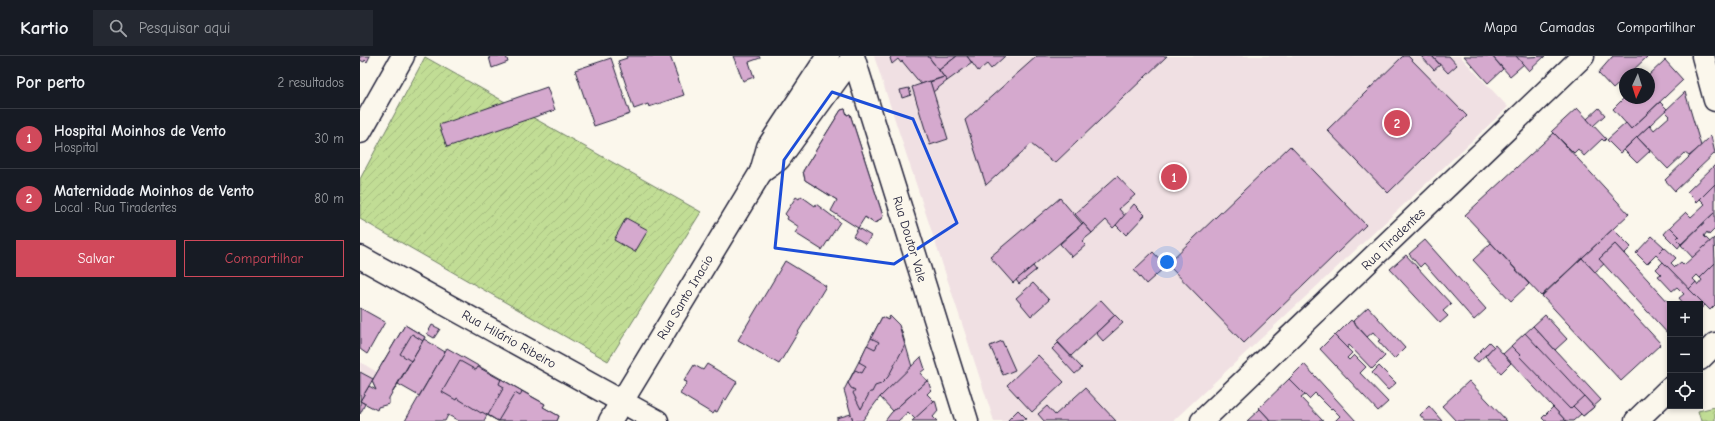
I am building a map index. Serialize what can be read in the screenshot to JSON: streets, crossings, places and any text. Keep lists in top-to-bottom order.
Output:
{
  "streets": {
    "street": [
      "Rua Doutor Vale",
      "Rua Tiradentes",
      "Rua Santo Inacio",
      "Rua Hilário Ribeiro"
    ]
  },
  "crossings": [
    ["Rua Doutor Vale", "Rua Santo Inacio"],
    ["Rua Santo Inacio", "Rua Hilário Ribeiro"]
  ],
  "north": "bottom",
  "page": {
    "header": "Kartio",
    "search": "Pesquisar aqui",
    "nav": ["Mapa", "Camadas", "Compartilhar"],
    "heading": ["Por perto", "2 resultados"],
    "list": [
      {
        "mark": "1",
        "name": "Hospital Moinhos de Vento",
        "note": "Hospital",
        "value": "30 m"
      },
      {
        "mark": "2",
        "name": "Maternidade Moinhos de Vento",
        "note": "Local · Rua Tiradentes",
        "value": "80 m"
      }
    ],
    "pins": ["2", "1"],
    "buttons": ["Salvar", "Compartilhar"],
    "map_buttons": ["+", "−"]
  }
}
